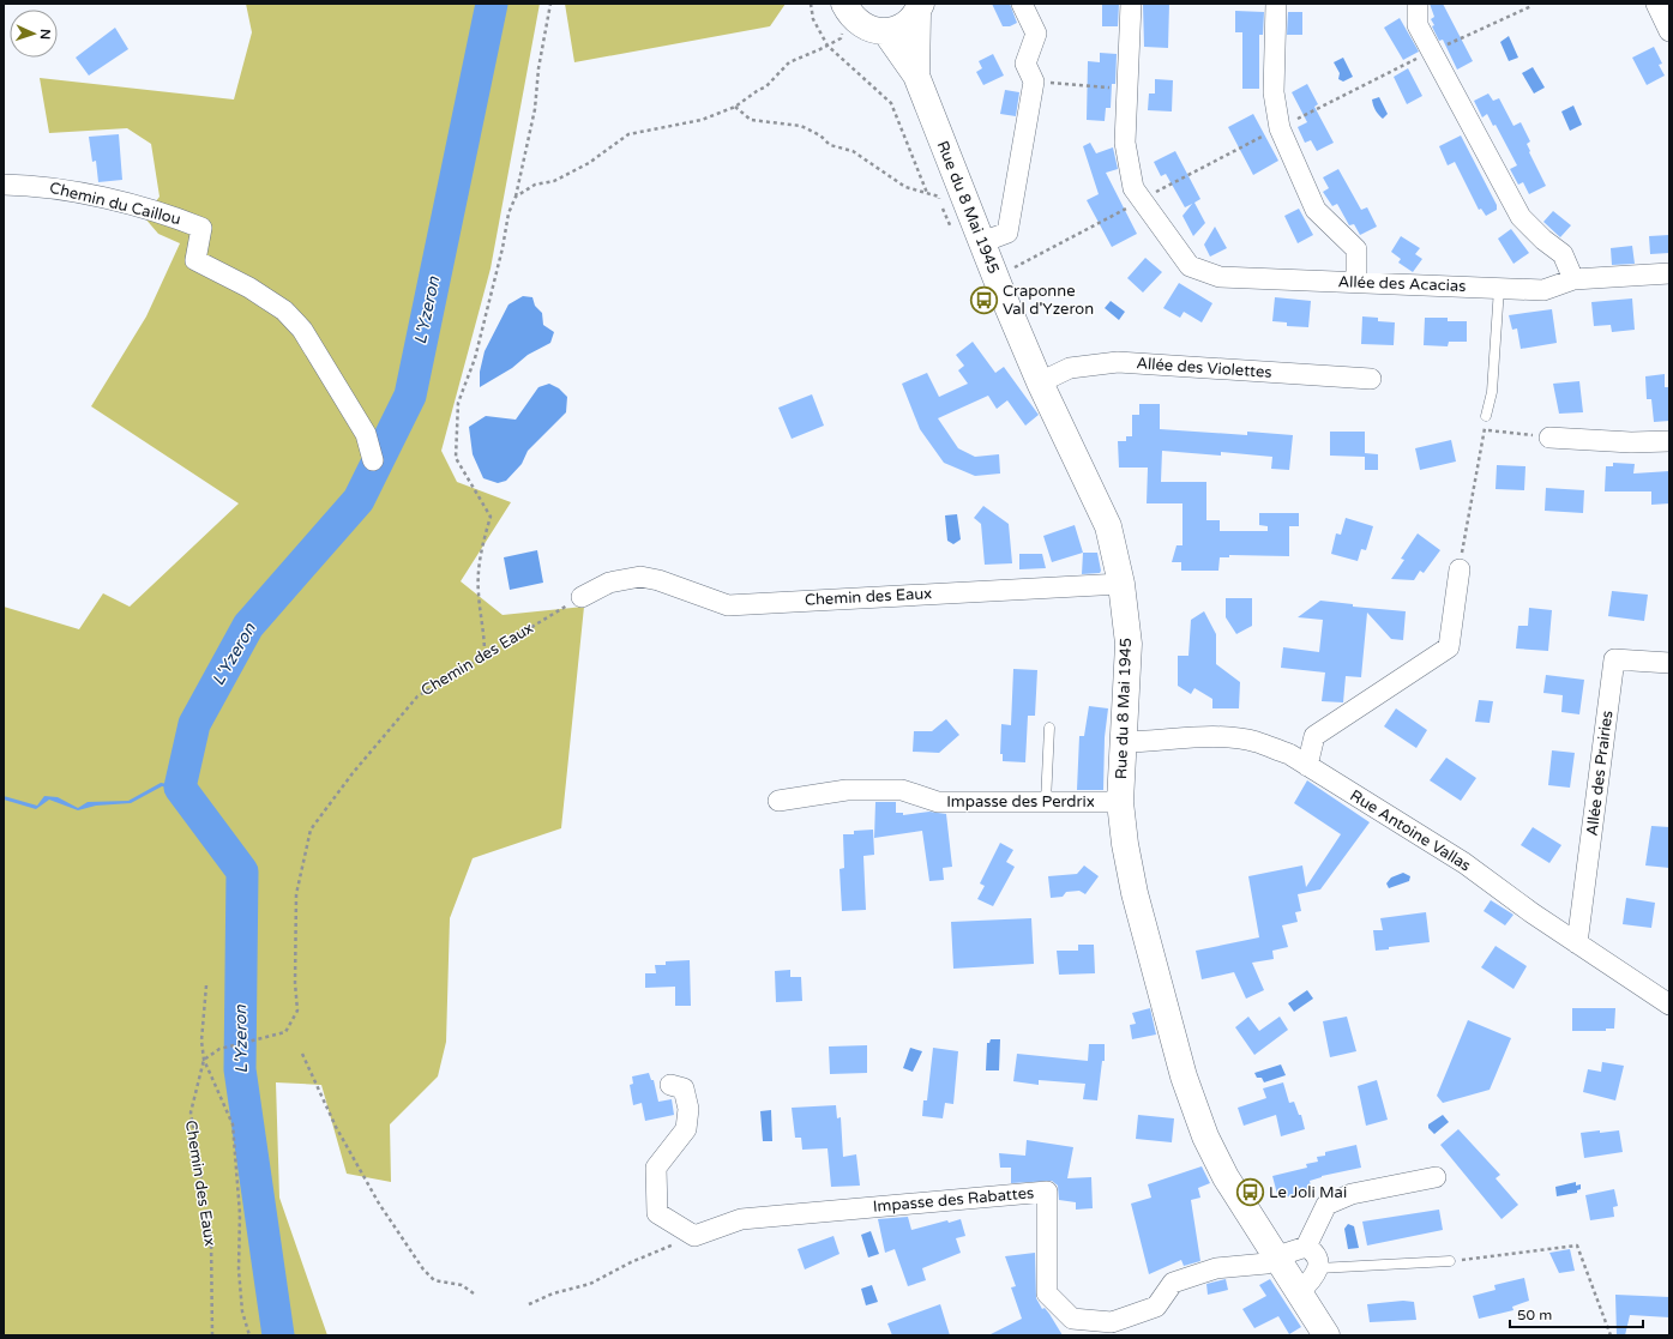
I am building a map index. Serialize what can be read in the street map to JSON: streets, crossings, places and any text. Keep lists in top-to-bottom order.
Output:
{
  "streets": {
    "main road": ["Rue du 8 Mai 1945"],
    "street": [
      "Chemin du Caillou",
      "Allée des Acacias",
      "Allée des Violettes",
      "Chemin des Eaux",
      "Allée des Prairies",
      "Impasse des Perdrix",
      "Rue Antoine Vallas",
      "Impasse des Rabattes"
    ]
  },
  "crossings": [
    ["Rue du 8 Mai 1945", "Allée des Violettes"],
    ["Rue du 8 Mai 1945", "Chemin des Eaux"],
    ["Rue du 8 Mai 1945", "Impasse des Perdrix"],
    ["Rue du 8 Mai 1945", "Rue Antoine Vallas"],
    ["Rue du 8 Mai 1945", "Impasse des Rabattes"],
    ["Allée des Prairies", "Rue Antoine Vallas"]
  ],
  "water": ["L'Yzeron"],
  "places": {
    "bus stop": ["Craponne Val d'Yzeron", "Le Joli Mai"]
  },
  "scale_bar": "50 m",
  "north": "right"
}
